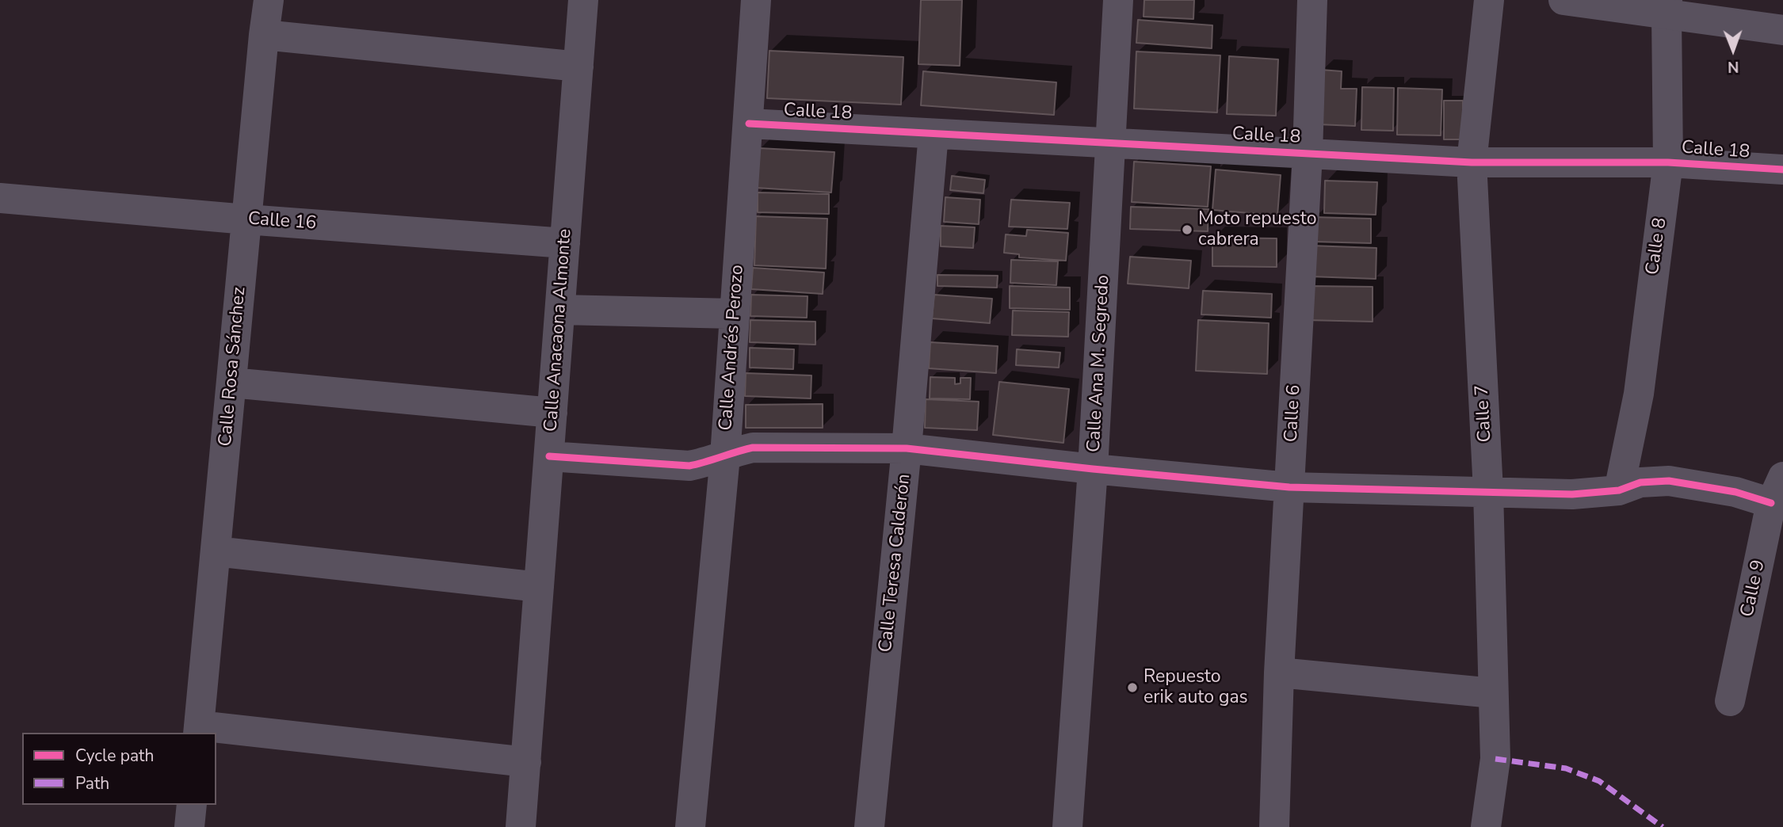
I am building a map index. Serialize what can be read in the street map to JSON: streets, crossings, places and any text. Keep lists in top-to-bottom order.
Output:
{
  "streets": {
    "street": [
      "Calle 18",
      "Calle 16",
      "Calle 8",
      "Calle Anacaona Almonte",
      "Calle Andrés Perozo",
      "Calle Ana M. Segredo",
      "Calle Rosa Sánchez",
      "Calle 6",
      "Calle 7",
      "Calle Teresa Calderón",
      "Calle 9"
    ]
  },
  "crossings": [
    ["Calle 18", "Calle 8"],
    ["Calle 18", "Calle Andrés Perozo"],
    ["Calle 18", "Calle Ana M. Segredo"],
    ["Calle 18", "Calle 6"],
    ["Calle 18", "Calle 7"],
    ["Calle 18", "Calle Teresa Calderón"],
    ["Calle 16", "Calle Anacaona Almonte"],
    ["Calle 16", "Calle Rosa Sánchez"]
  ],
  "places": ["Moto repuesto cabrera", "Repuesto erik auto gas"],
  "legend": ["Cycle path", "Path"],
  "north": "bottom"
}
